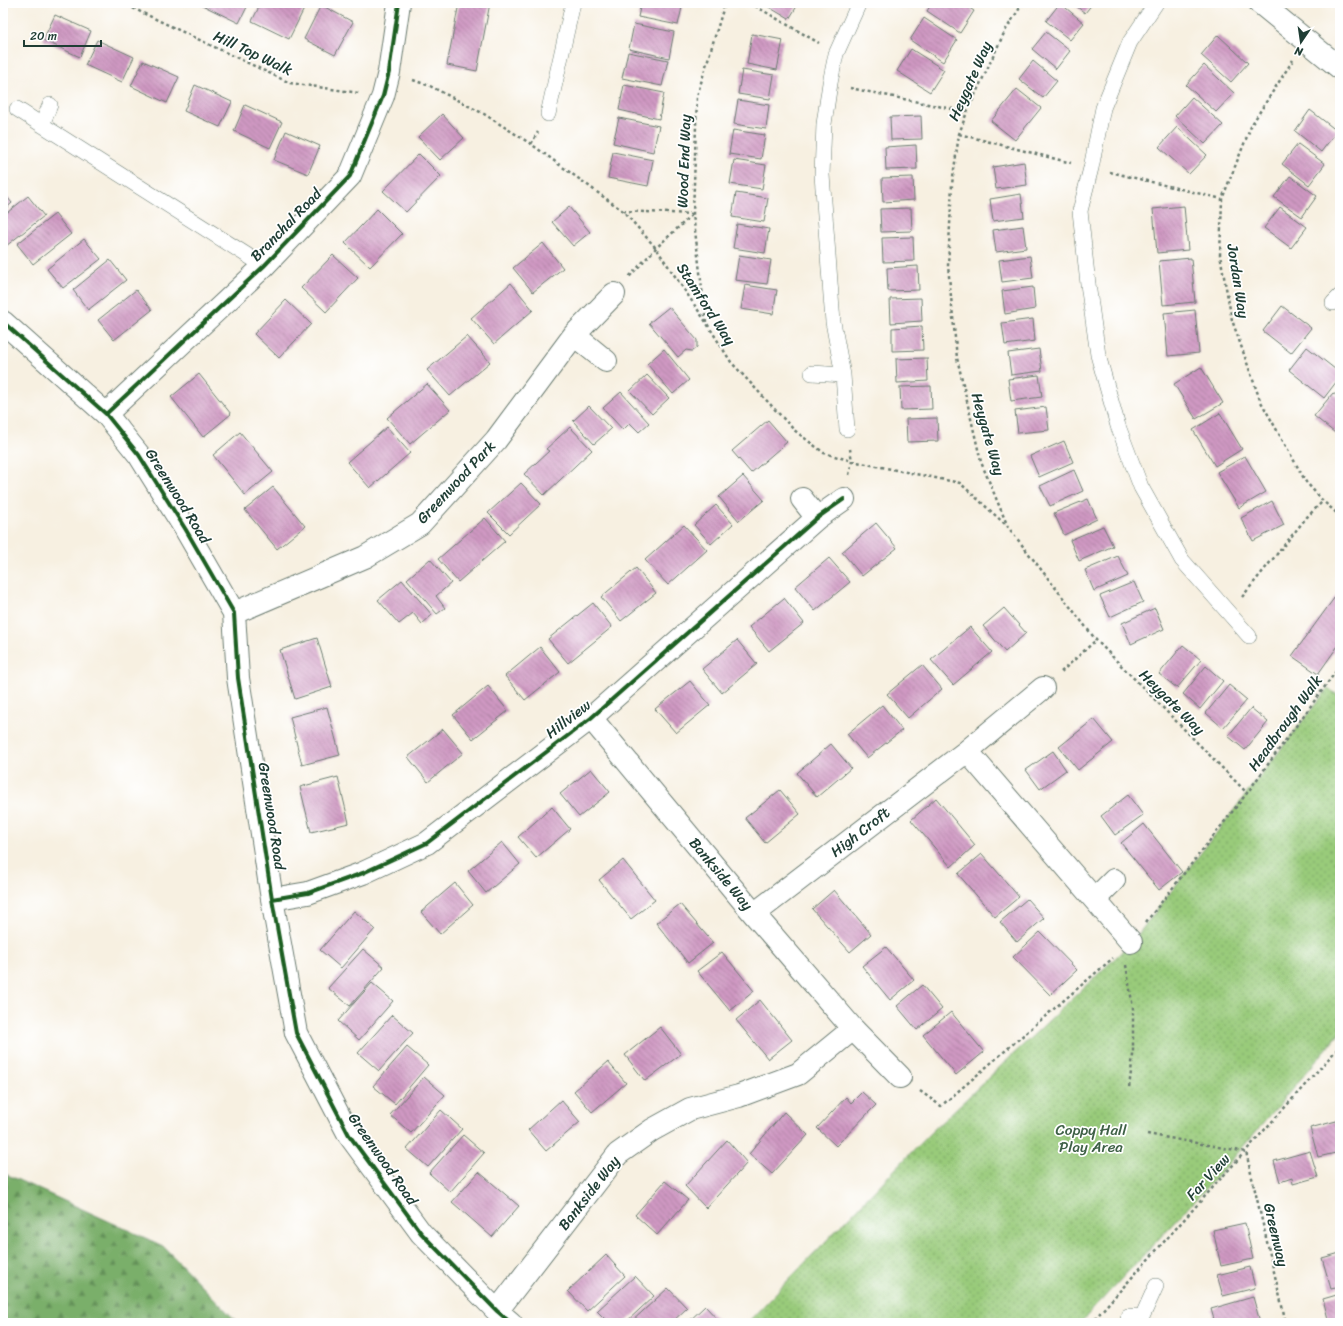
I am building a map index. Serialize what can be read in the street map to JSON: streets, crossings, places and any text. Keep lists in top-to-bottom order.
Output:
{
  "streets": {
    "street": [
      "Branchal Road",
      "Greenwood Park",
      "Greenwood Road",
      "Hillview",
      "High Croft",
      "Bankside Way"
    ],
    "path": [
      "Hill Top Walk",
      "Heygate Way",
      "Wood End Way",
      "Jordan Way",
      "Stamford Way",
      "Headbrough Walk",
      "Far View",
      "Greenway"
    ]
  },
  "crossings": [
    ["Hill Top Walk", "Branchal Road"],
    ["Heygate Way", "Stamford Way"],
    ["Heygate Way", "Headbrough Walk"],
    ["Wood End Way", "Stamford Way"],
    ["Branchal Road", "Stamford Way"],
    ["Branchal Road", "Greenwood Road"],
    ["Greenwood Park", "Greenwood Road"],
    ["Greenwood Road", "Hillview"],
    ["Greenwood Road", "Bankside Way"],
    ["Hillview", "Bankside Way"],
    ["Headbrough Walk", "Bankside Way"],
    ["High Croft", "Bankside Way"],
    ["Far View", "Greenway"]
  ],
  "parks": ["Coppy Hall Play Area"],
  "scale_bar": "20 m",
  "north": "bottom"
}
